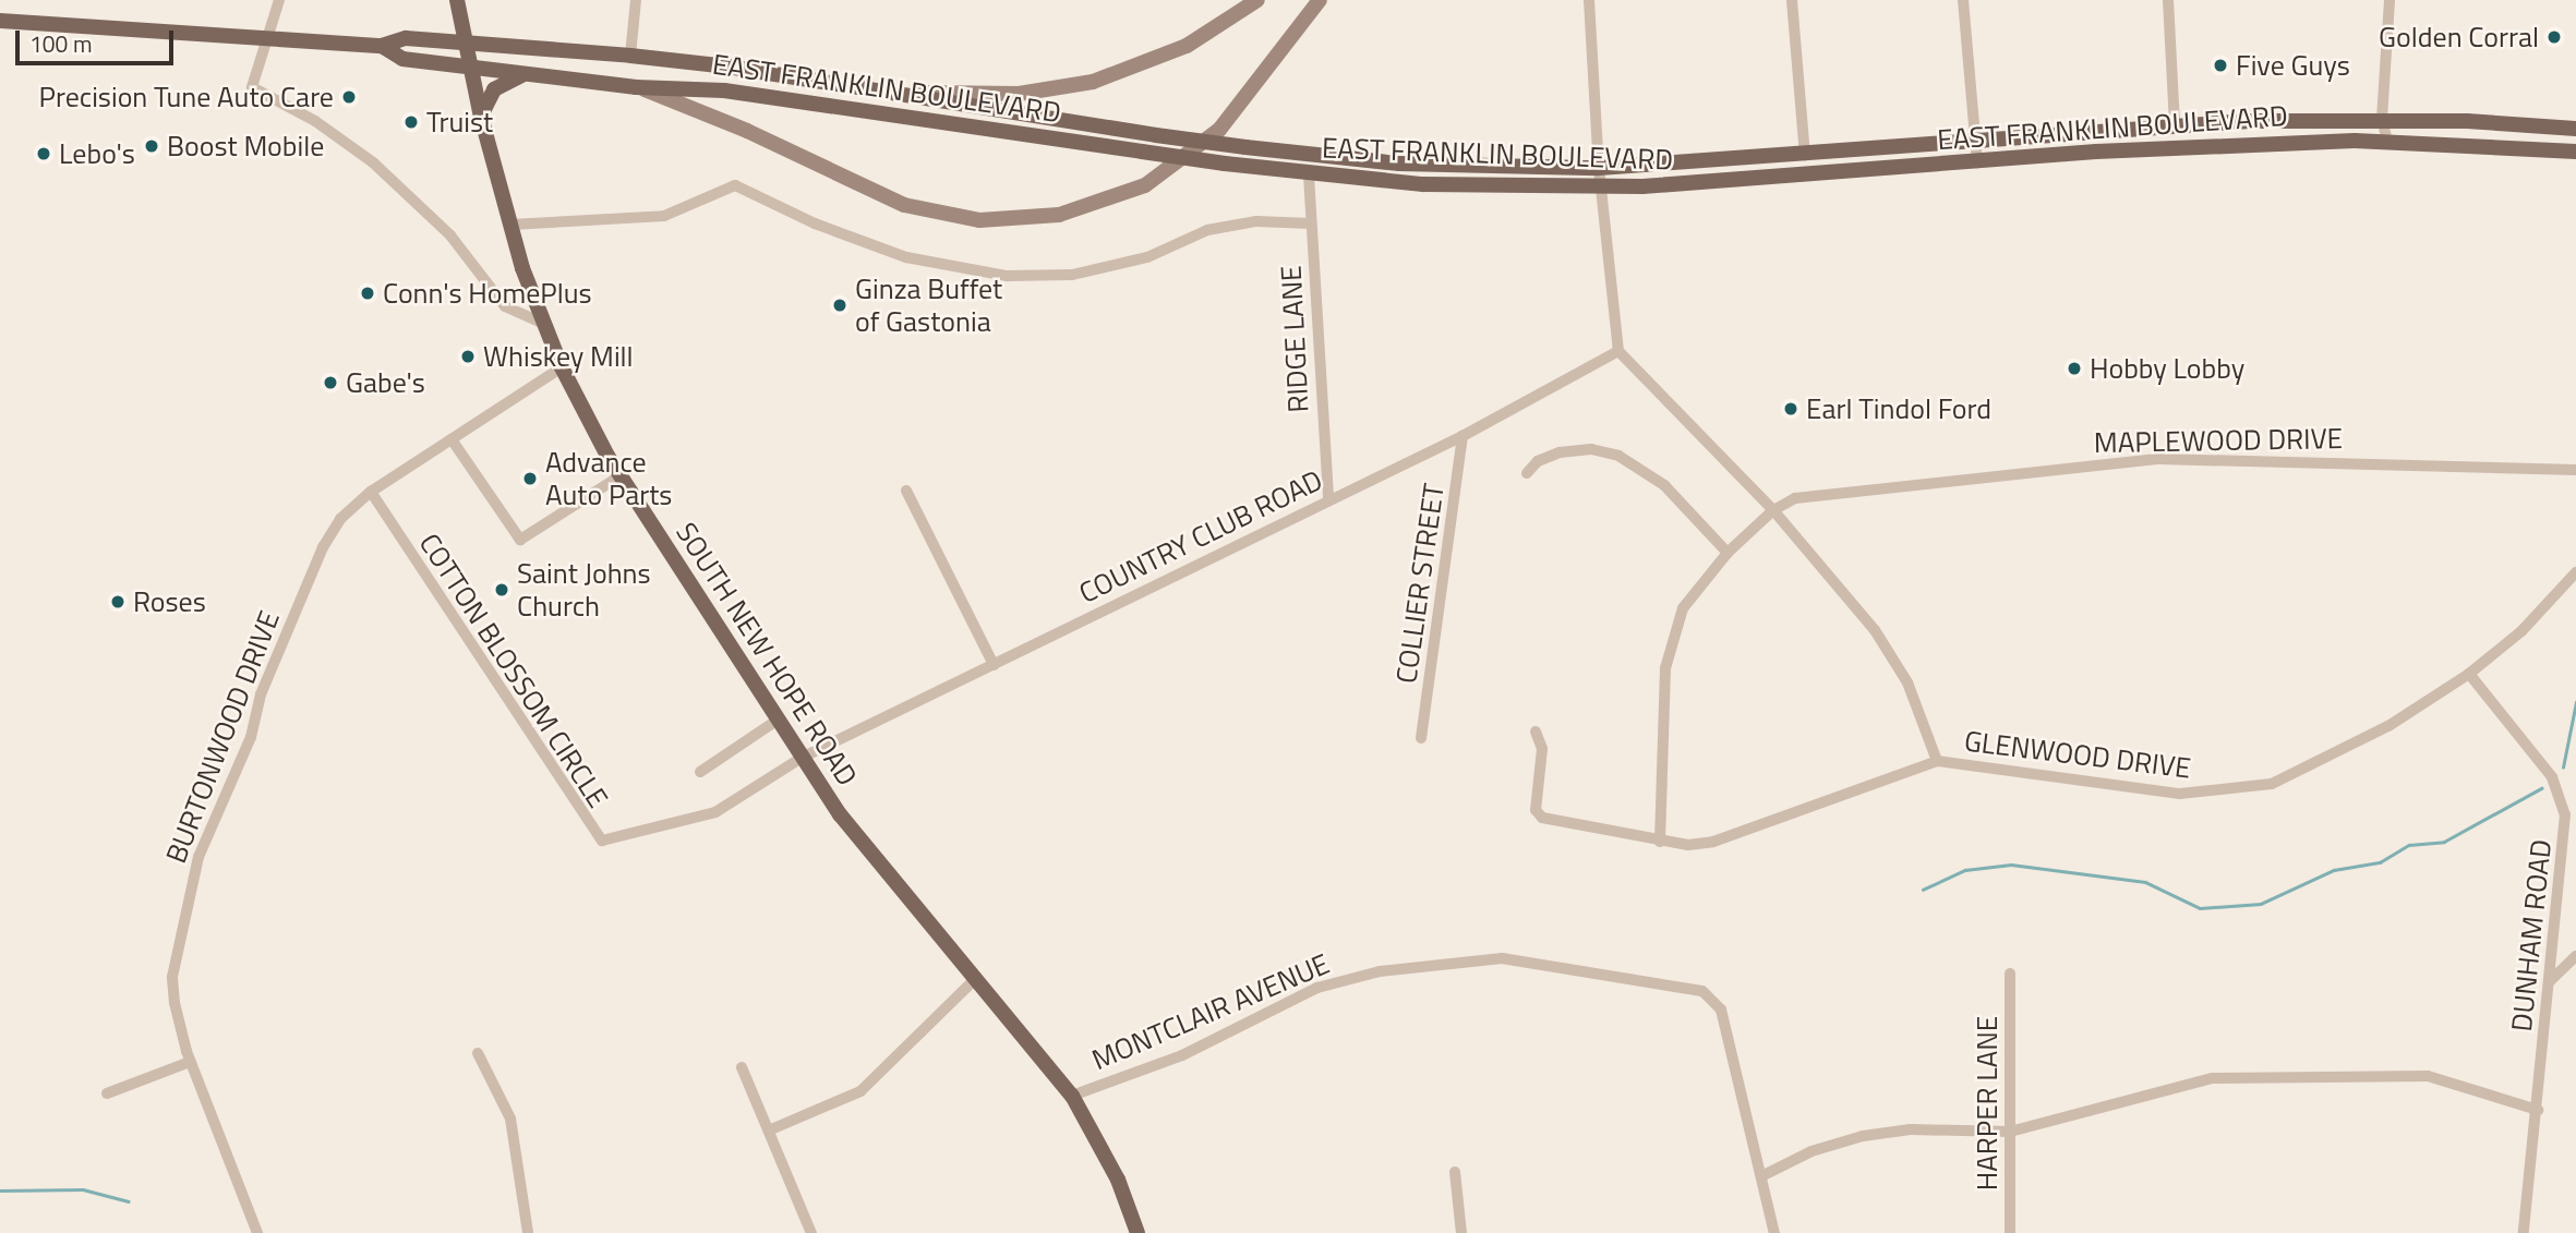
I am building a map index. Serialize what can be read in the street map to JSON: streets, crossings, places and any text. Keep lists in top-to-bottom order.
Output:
{
  "streets": {
    "main road": ["EAST FRANKLIN BOULEVARD", "SOUTH NEW HOPE ROAD"],
    "street": [
      "RIDGE LANE",
      "MAPLEWOOD DRIVE",
      "COUNTRY CLUB ROAD",
      "COLLIER STREET",
      "COTTON BLOSSOM CIRCLE",
      "BURTONWOOD DRIVE",
      "GLENWOOD DRIVE",
      "DUNHAM ROAD",
      "MONTCLAIR AVENUE",
      "HARPER LANE"
    ]
  },
  "crossings": [
    ["EAST FRANKLIN BOULEVARD", "RIDGE LANE"],
    ["EAST FRANKLIN BOULEVARD", "SOUTH NEW HOPE ROAD"],
    ["RIDGE LANE", "COUNTRY CLUB ROAD"],
    ["MAPLEWOOD DRIVE", "GLENWOOD DRIVE"],
    ["COUNTRY CLUB ROAD", "COLLIER STREET"],
    ["COUNTRY CLUB ROAD", "SOUTH NEW HOPE ROAD"],
    ["COUNTRY CLUB ROAD", "COTTON BLOSSOM CIRCLE"],
    ["COUNTRY CLUB ROAD", "GLENWOOD DRIVE"],
    ["SOUTH NEW HOPE ROAD", "COTTON BLOSSOM CIRCLE"],
    ["SOUTH NEW HOPE ROAD", "BURTONWOOD DRIVE"],
    ["SOUTH NEW HOPE ROAD", "MONTCLAIR AVENUE"],
    ["COTTON BLOSSOM CIRCLE", "BURTONWOOD DRIVE"],
    ["GLENWOOD DRIVE", "DUNHAM ROAD"]
  ],
  "places": [
    "Golden Corral",
    "Five Guys",
    "Precision Tune Auto Care",
    "Truist",
    "Boost Mobile",
    "Lebo's",
    "Conn's HomePlus",
    "Ginza Buffet of Gastonia",
    "Whiskey Mill",
    "Hobby Lobby",
    "Gabe's",
    "Earl Tindol Ford",
    "Advance Auto Parts",
    "Saint Johns Church",
    "Roses"
  ],
  "scale_bar": "100 m"
}
